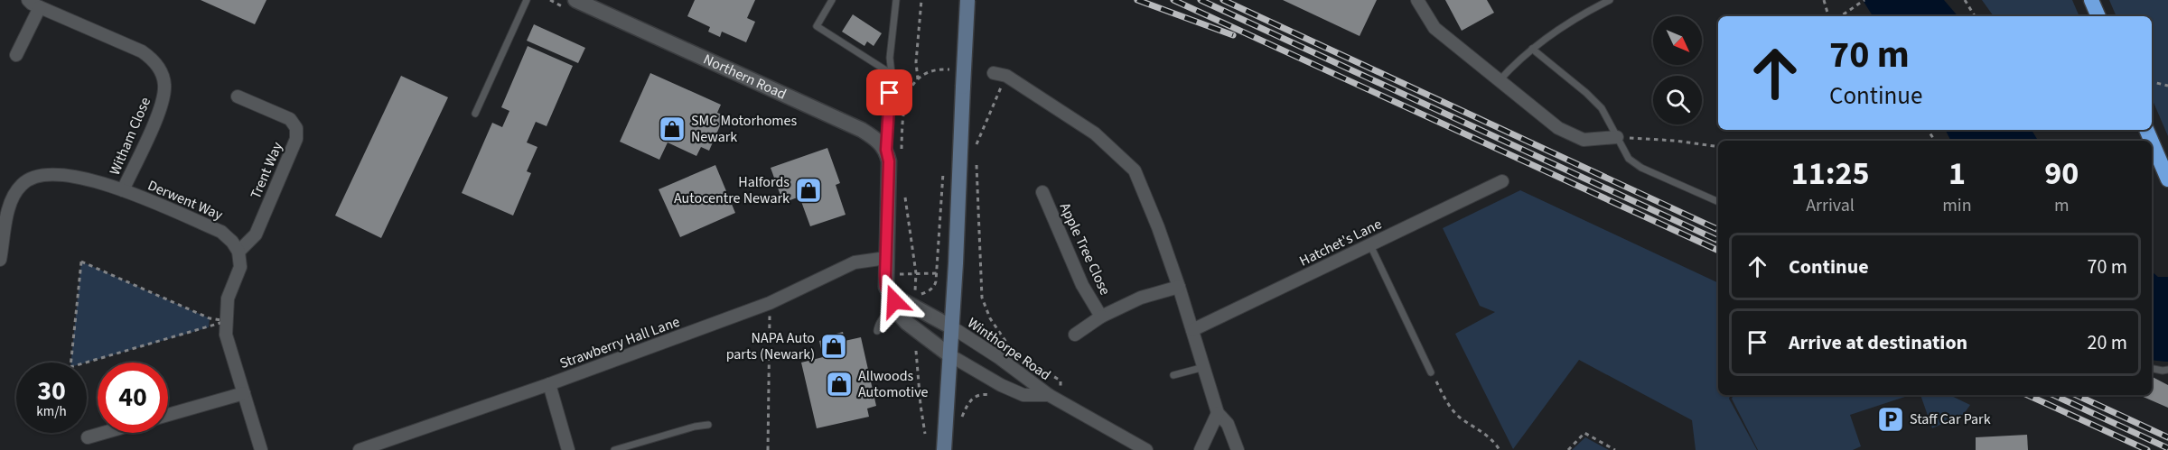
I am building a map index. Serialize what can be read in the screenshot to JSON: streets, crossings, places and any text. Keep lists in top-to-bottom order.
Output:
{
  "streets": {
    "street": [
      "Northern Road",
      "Witham Close",
      "Trent Way",
      "Derwent Way",
      "Hatchet's Lane",
      "Apple Tree Close",
      "Strawberry Hall Lane",
      "Winthorpe Road"
    ]
  },
  "crossings": [
    ["Witham Close", "Derwent Way"],
    ["Trent Way", "Derwent Way"]
  ],
  "places": {
    "shop": [
      "SMC Motorhomes Newark",
      "Halfords Autocentre Newark",
      "NAPA Auto parts (Newark)",
      "Allwoods Automotive"
    ],
    "parking": ["Staff Car Park"]
  },
  "north": "bottom right",
  "page": {
    "turn": ["70 m", "Continue"],
    "eta": [
      "11:25",
      "Arrival",
      "1",
      "min",
      "90",
      "m"
    ],
    "list": [
      {
        "name": "Continue",
        "value": "70 m"
      },
      {
        "name": "Arrive at destination",
        "value": "20 m"
      }
    ],
    "speed": "30 km/h",
    "limit": "40"
  }
}
